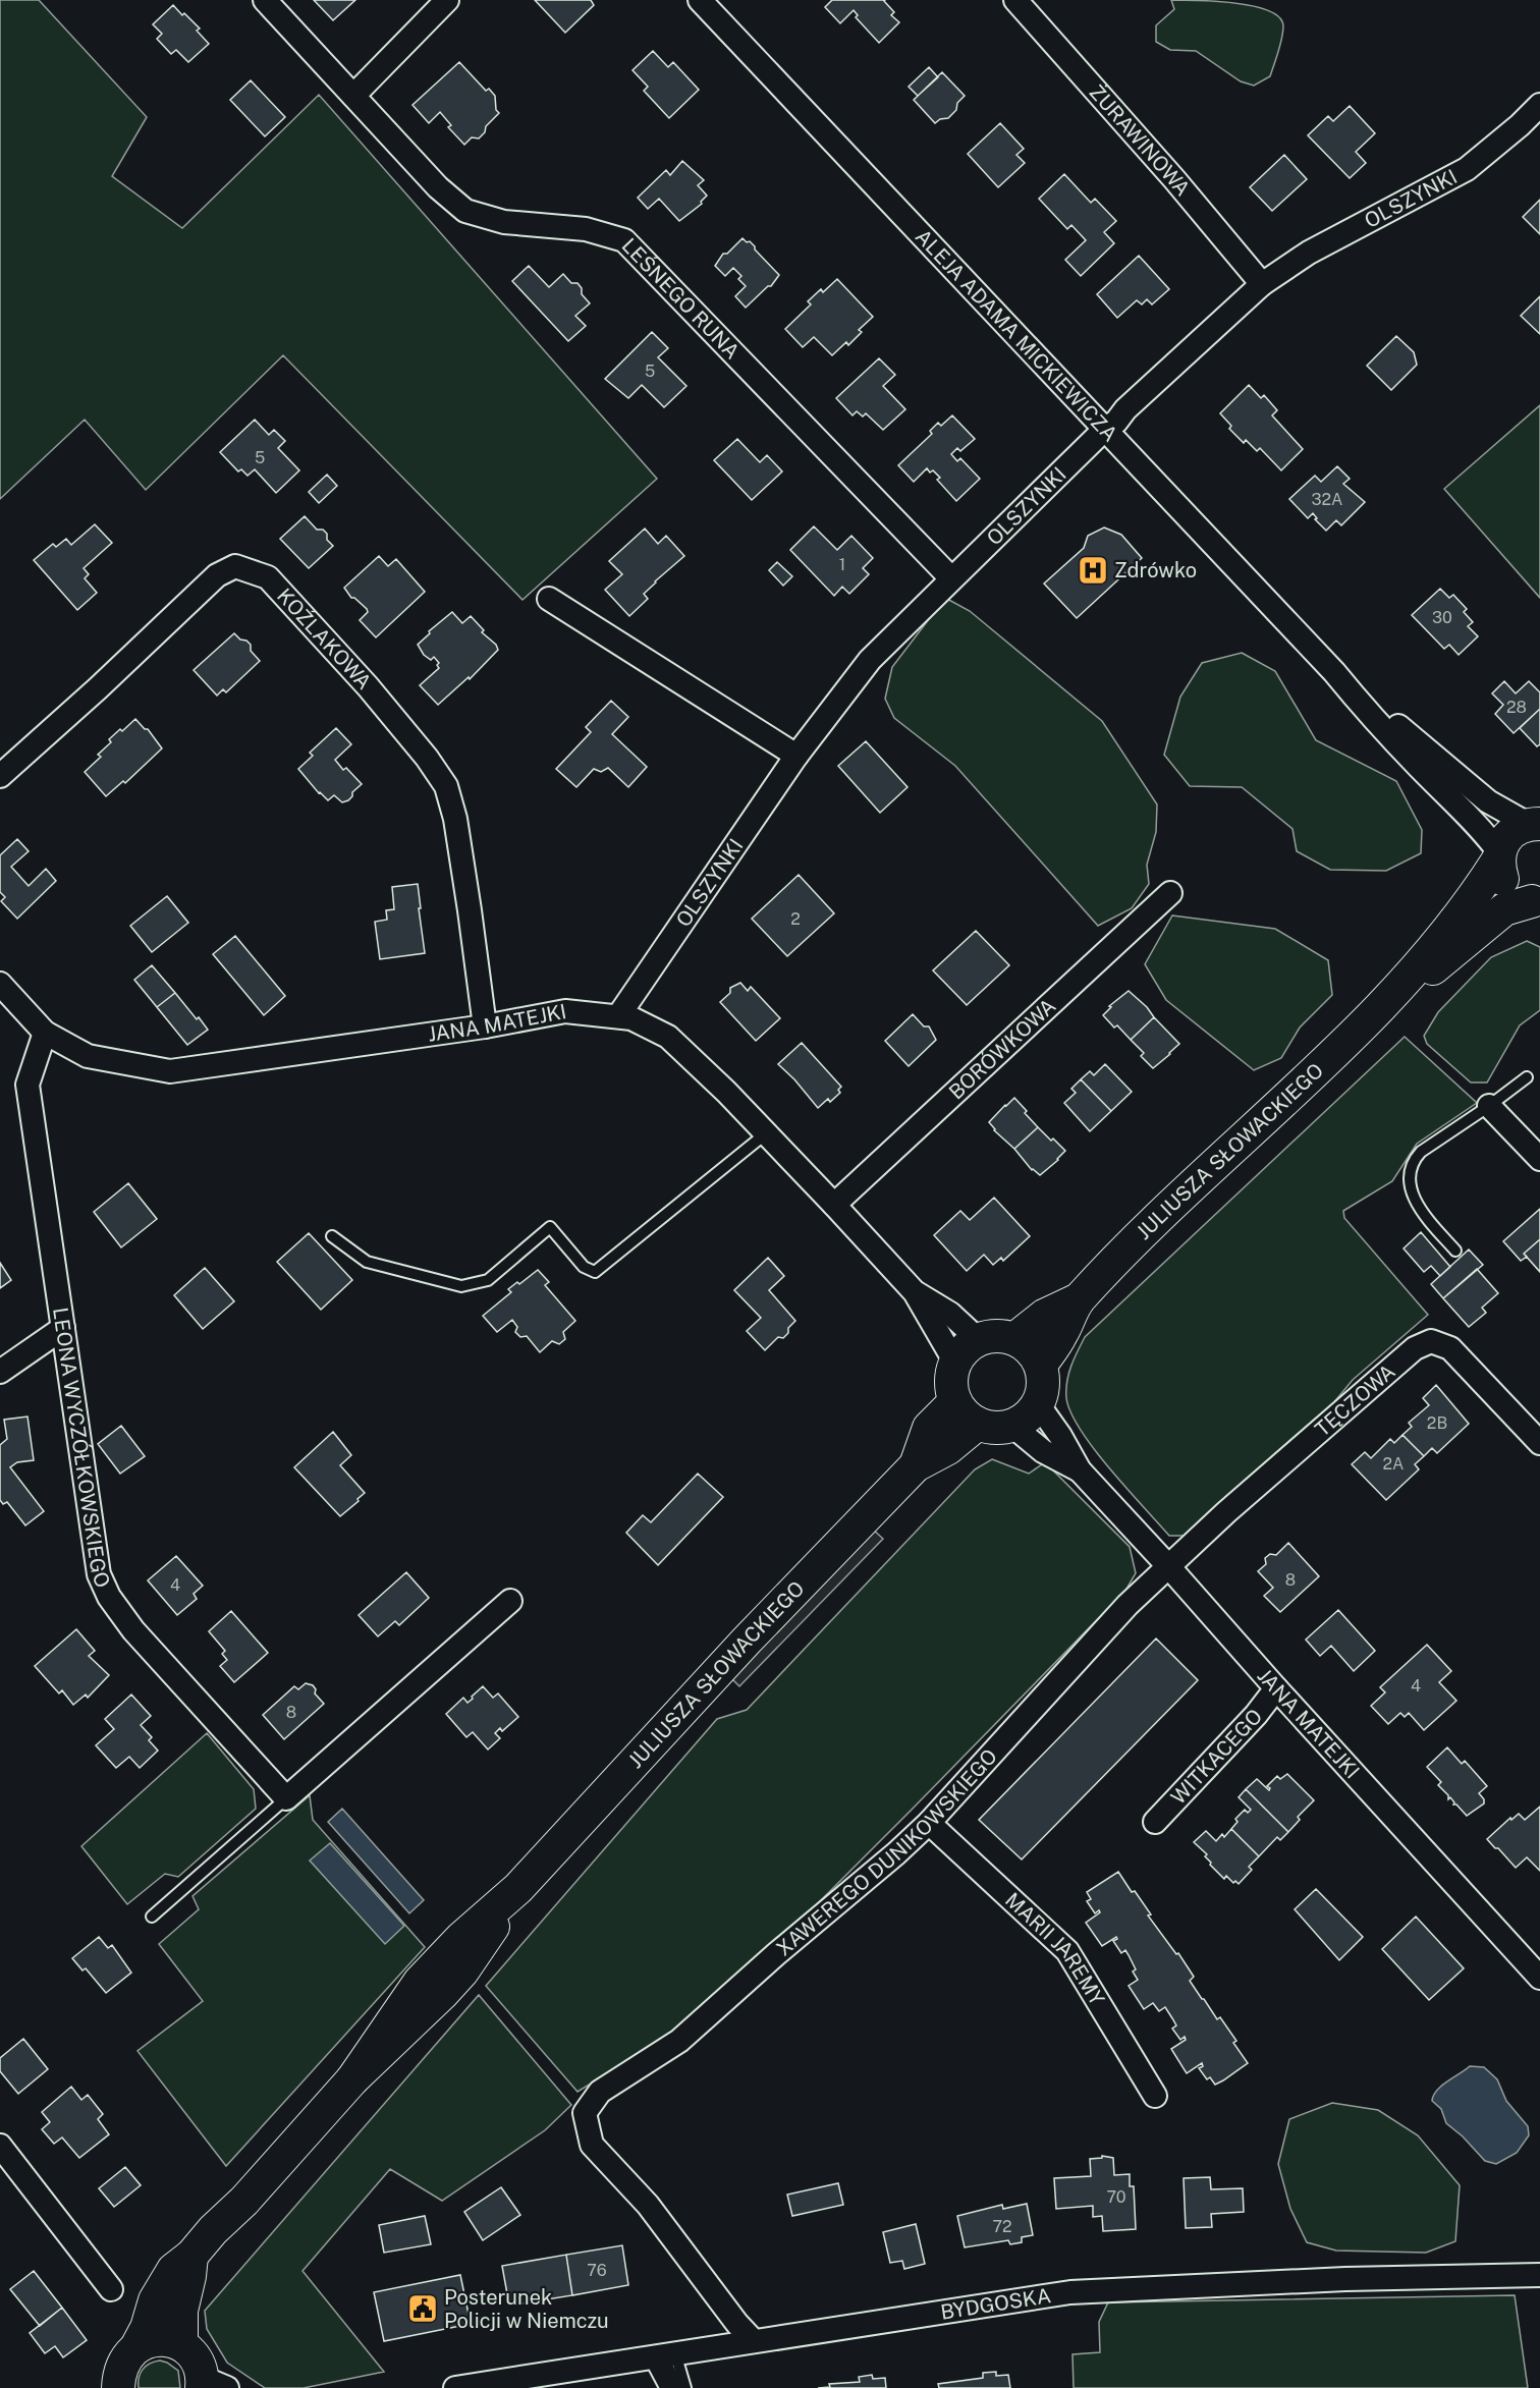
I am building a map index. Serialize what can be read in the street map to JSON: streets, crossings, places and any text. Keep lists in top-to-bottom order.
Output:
{
  "streets": {
    "street": [
      "ŻURAWINOWA",
      "OLSZYNKI",
      "LEŚNEGO RUNA",
      "ALEJA ADAMA MICKIEWICZA",
      "KOŹLAKOWA",
      "JANA MATEJKI",
      "BORÓWKOWA",
      "JULIUSZA SŁOWACKIEGO",
      "TĘCZOWA",
      "LEONA WYCZÓŁKOWSKIEGO",
      "WITKACEGO",
      "XAWEREGO DUNIKOWSKIEGO",
      "MARII JAREMY",
      "BYDGOSKA"
    ]
  },
  "crossings": [
    ["ŻURAWINOWA", "OLSZYNKI"],
    ["OLSZYNKI", "LEŚNEGO RUNA"],
    ["OLSZYNKI", "ALEJA ADAMA MICKIEWICZA"],
    ["OLSZYNKI", "JANA MATEJKI"],
    ["ALEJA ADAMA MICKIEWICZA", "JULIUSZA SŁOWACKIEGO"],
    ["KOŹLAKOWA", "JANA MATEJKI"],
    ["JANA MATEJKI", "BORÓWKOWA"],
    ["JANA MATEJKI", "JULIUSZA SŁOWACKIEGO"],
    ["JANA MATEJKI", "TĘCZOWA"],
    ["JANA MATEJKI", "LEONA WYCZÓŁKOWSKIEGO"],
    ["JANA MATEJKI", "WITKACEGO"],
    ["JANA MATEJKI", "XAWEREGO DUNIKOWSKIEGO"],
    ["TĘCZOWA", "XAWEREGO DUNIKOWSKIEGO"],
    ["XAWEREGO DUNIKOWSKIEGO", "MARII JAREMY"],
    ["XAWEREGO DUNIKOWSKIEGO", "BYDGOSKA"]
  ],
  "places": {
    "hospital": ["Zdrówko"],
    "public building": ["Posterunek Policji w Niemczu"]
  },
  "house_numbers": [
    "5",
    "5",
    "32A",
    "1",
    "30",
    "28",
    "2",
    "2B",
    "2A",
    "8",
    "4",
    "4",
    "8",
    "70",
    "72",
    "76"
  ]
}
